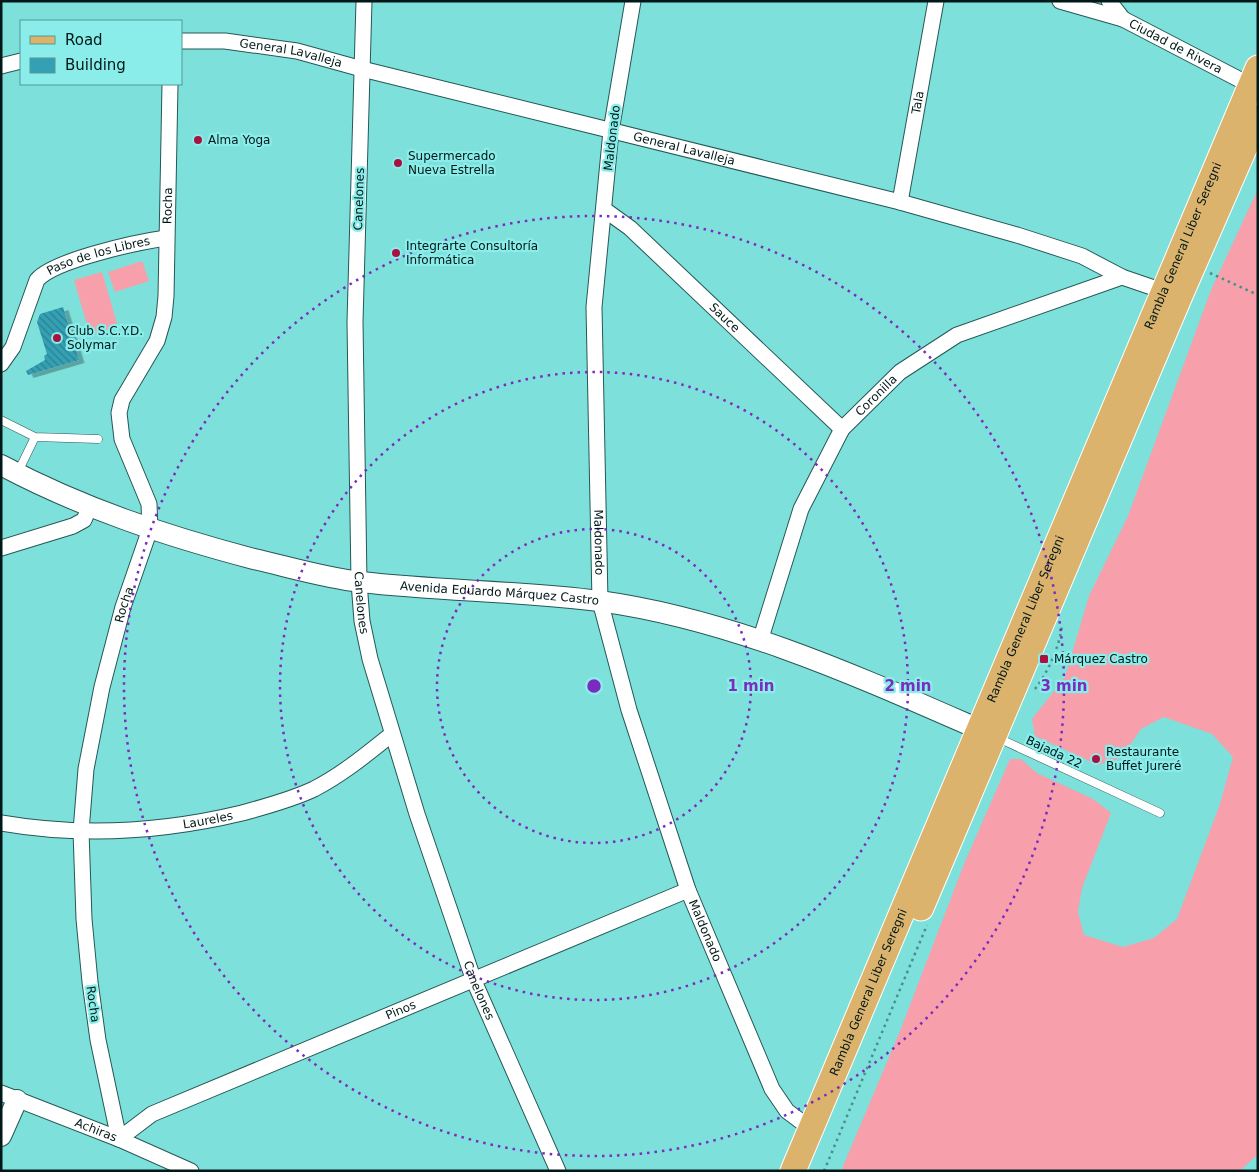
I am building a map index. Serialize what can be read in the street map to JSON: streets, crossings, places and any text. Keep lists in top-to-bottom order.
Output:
{
  "streets": {
    "main road": ["Rambla General Liber Seregni"],
    "street": [
      "Ciudad de Rivera",
      "General Lavalleja",
      "Tala",
      "Maldonado",
      "Canelones",
      "Rocha",
      "Paso de los Libres",
      "Sauce",
      "Coronilla",
      "Avenida Eduardo Márquez Castro",
      "Laureles",
      "Pinos",
      "Achiras"
    ],
    "lane": ["Bajada 22"]
  },
  "crossings": [
    ["Ciudad de Rivera", "Rambla General Liber Seregni"],
    ["General Lavalleja", "Tala"],
    ["General Lavalleja", "Maldonado"],
    ["General Lavalleja", "Canelones"],
    ["General Lavalleja", "Rambla General Liber Seregni"],
    ["General Lavalleja", "Coronilla"],
    ["Maldonado", "Rambla General Liber Seregni"],
    ["Maldonado", "Sauce"],
    ["Maldonado", "Avenida Eduardo Márquez Castro"],
    ["Maldonado", "Pinos"],
    ["Canelones", "Avenida Eduardo Márquez Castro"],
    ["Canelones", "Laureles"],
    ["Canelones", "Pinos"],
    ["Rocha", "Paso de los Libres"],
    ["Rocha", "Avenida Eduardo Márquez Castro"],
    ["Rocha", "Laureles"],
    ["Rocha", "Pinos"],
    ["Rocha", "Achiras"],
    ["Rambla General Liber Seregni", "Avenida Eduardo Márquez Castro"],
    ["Rambla General Liber Seregni", "Bajada 22"],
    ["Sauce", "Coronilla"],
    ["Coronilla", "Avenida Eduardo Márquez Castro"],
    ["Avenida Eduardo Márquez Castro", "Bajada 22"],
    ["Pinos", "Achiras"]
  ],
  "places": {
    "other": [
      "Alma Yoga",
      "Supermercado Nueva Estrella",
      "Integrarte Consultoría Informática",
      "Club S.C.Y.D. Solymar",
      "Restaurante Buffet Jureré"
    ],
    "transit": ["Márquez Castro"]
  },
  "legend": ["Road", "Building"],
  "rings": ["1 min", "2 min", "3 min"]
}
